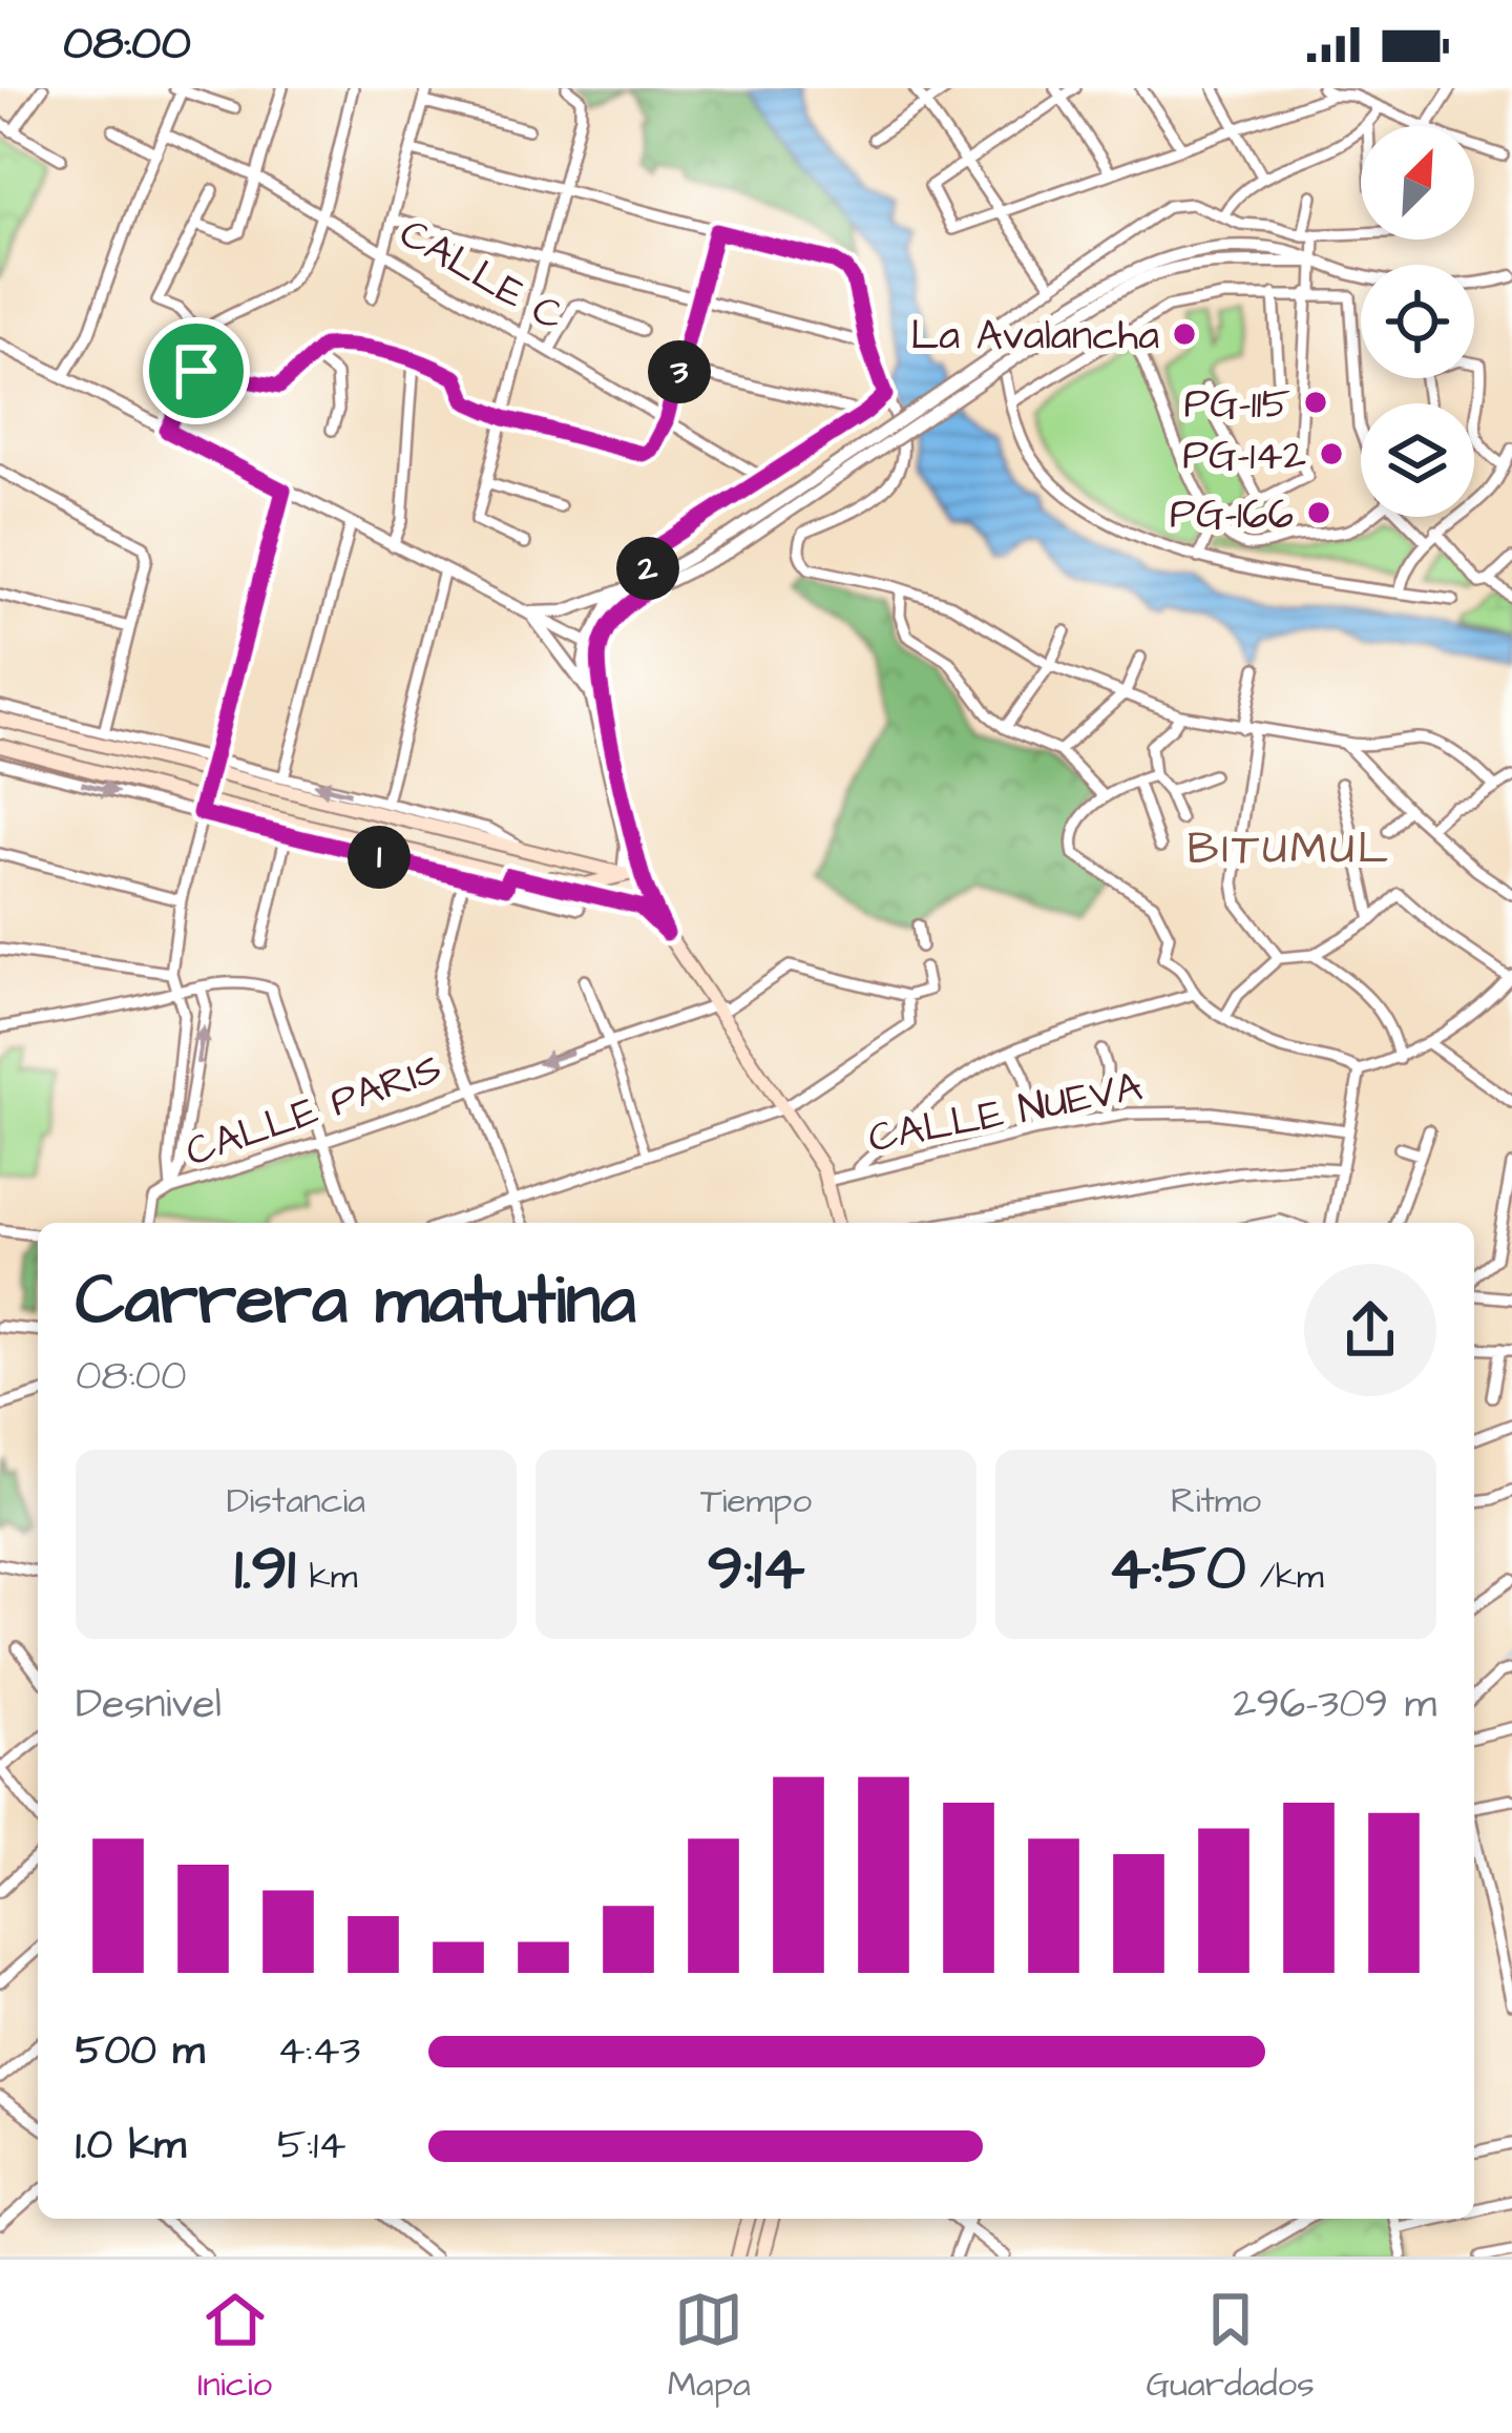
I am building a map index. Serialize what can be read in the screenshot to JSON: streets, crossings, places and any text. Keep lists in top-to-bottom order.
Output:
{
  "streets": {
    "street": ["CALLE C", "CALLE PARIS", "CALLE NUEVA"]
  },
  "districts": ["BITUMUL"],
  "places": [
    "La Avalancha",
    "PG-115",
    "PG-142",
    "PG-166"
  ],
  "north": "top right",
  "page": {
    "status": "08:00",
    "pins": ["3", "2", "1"],
    "heading": ["Carrera matutina", "08:00"],
    "stats": [
      ["Distancia", "1.91 km"],
      ["Tiempo", "9:14"],
      ["Ritmo", "4:50 /km"]
    ],
    "chart": ["Desnivel", "296–309 m"],
    "list": [
      {
        "name": "500 m",
        "note": "4:43"
      },
      {
        "name": "1.0 km",
        "note": "5:14"
      }
    ],
    "tabs": ["Inicio", "Mapa", "Guardados"]
  }
}
